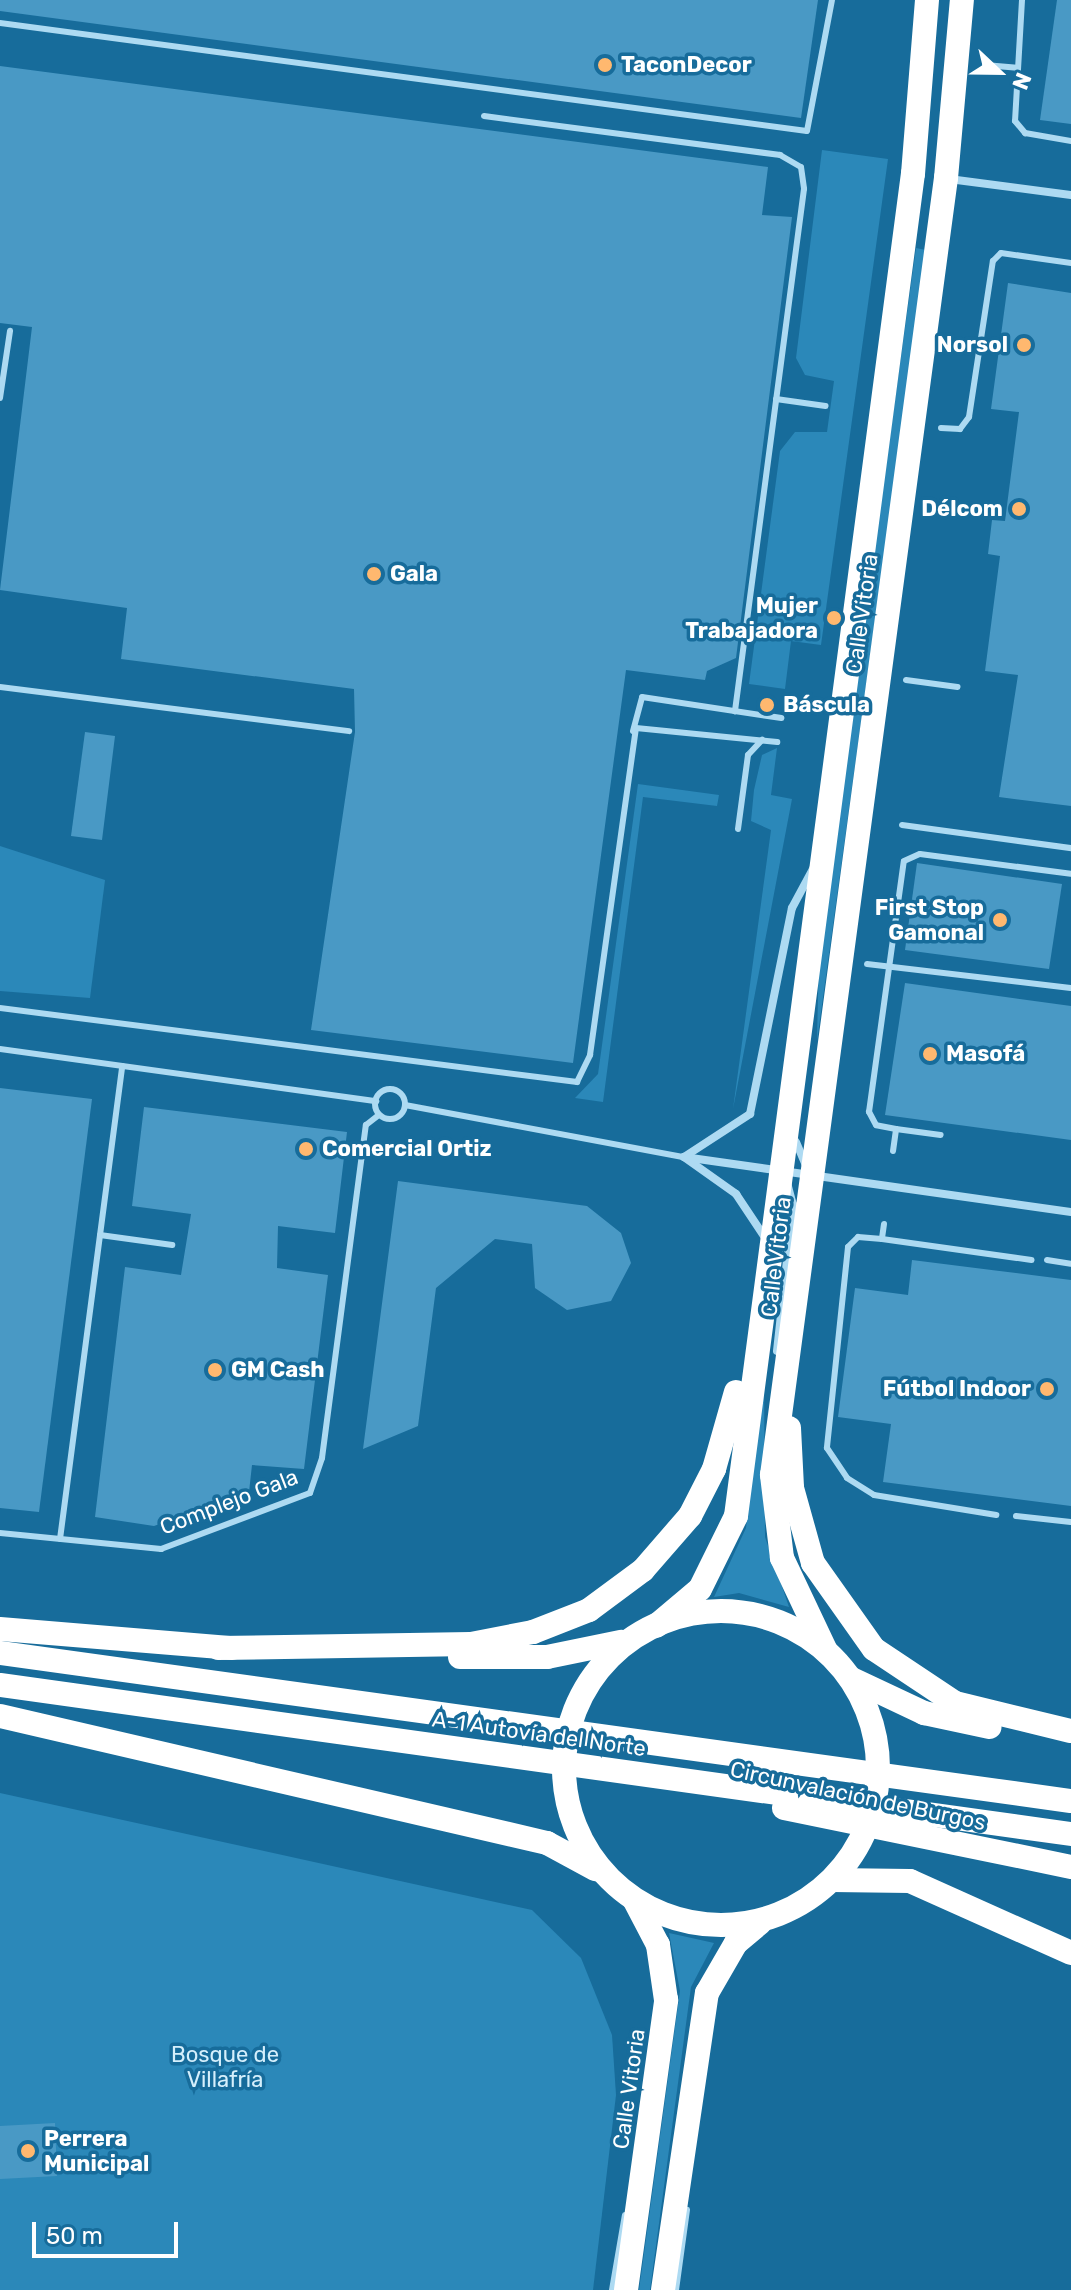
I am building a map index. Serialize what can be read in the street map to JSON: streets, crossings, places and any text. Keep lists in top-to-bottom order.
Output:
{
  "streets": {
    "highway": ["Calle Vitoria", "A-1 Autovía del Norte", "Circunvalación de Burgos"],
    "lane": ["Complejo Gala"]
  },
  "crossings": [
    ["A-1 Autovía del Norte", "Circunvalación de Burgos"]
  ],
  "parks": ["Bosque de Villafría"],
  "places": [
    "TaconDecor",
    "Norsol",
    "Délcom",
    "Gala",
    "Mujer Trabajadora",
    "Báscula",
    "First Stop Gamonal",
    "Masofá",
    "Comercial Ortiz",
    "GM Cash",
    "Fútbol Indoor",
    "Perrera Municipal"
  ],
  "scale_bar": "50 m",
  "north": "right"
}
